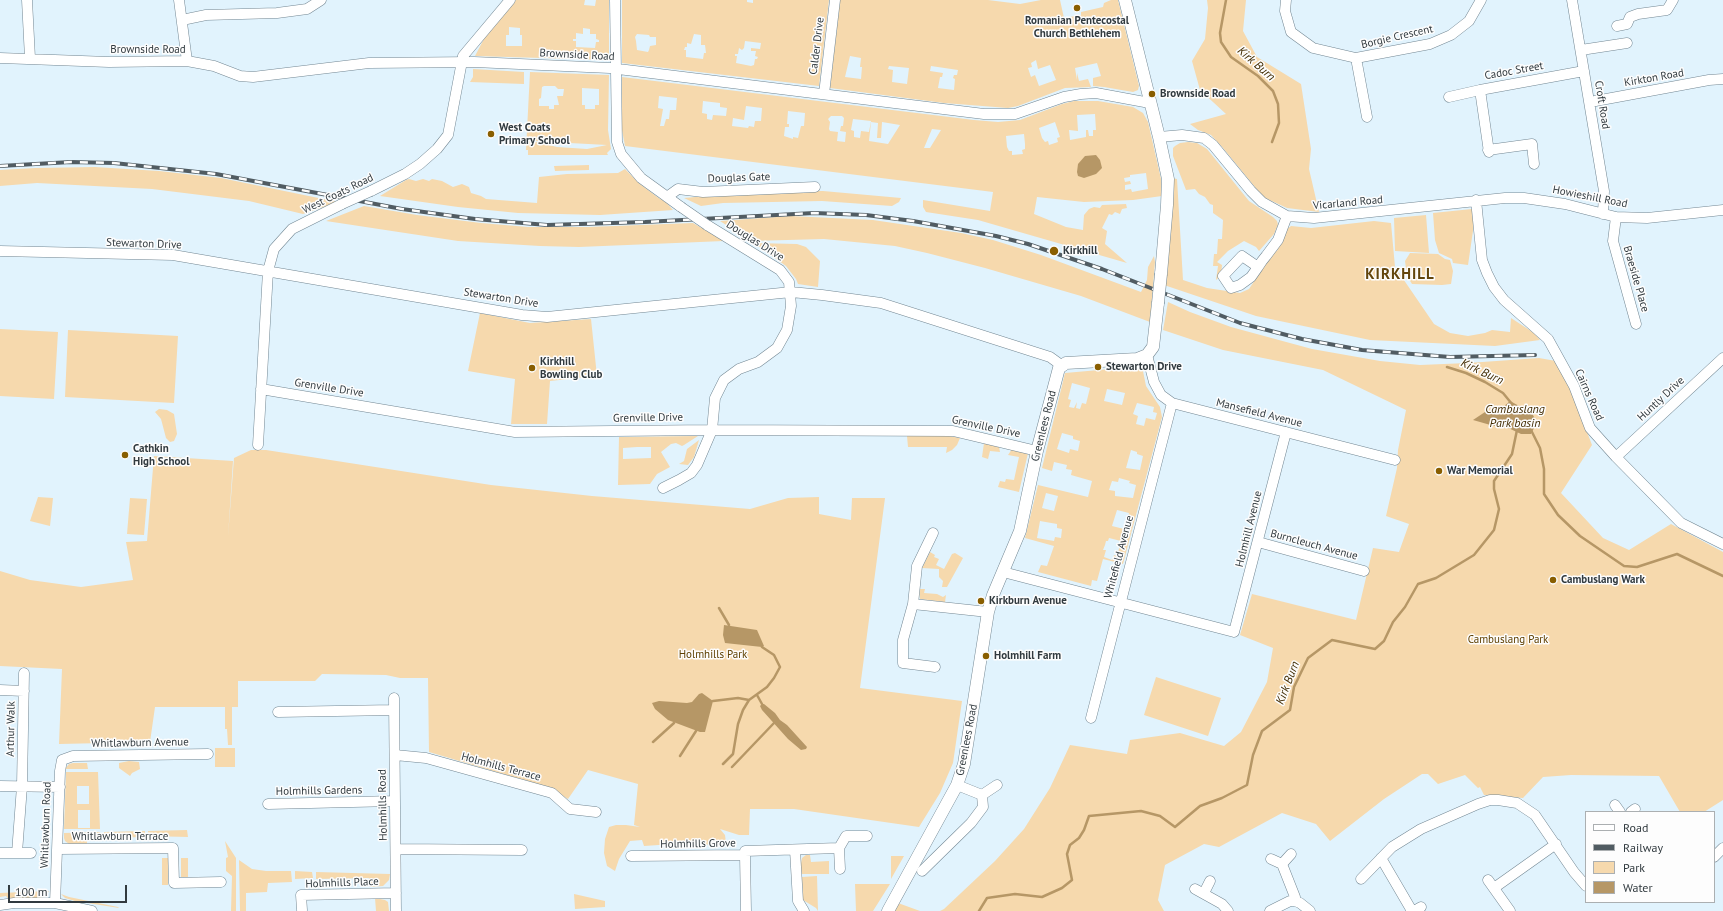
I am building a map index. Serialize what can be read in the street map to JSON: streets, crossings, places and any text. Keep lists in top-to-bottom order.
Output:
{
  "streets": {
    "main road": ["Greenlees Road"],
    "street": [
      "Borgie Crescent",
      "Calder Drive",
      "Brownside Road",
      "Cadoc Street",
      "Kirkton Road",
      "Croft Road",
      "Douglas Gate",
      "West Coats Road",
      "Howieshill Road",
      "Vicarland Road",
      "Douglas Drive",
      "Stewarton Drive",
      "Braeside Place",
      "Grenville Drive",
      "Cairns Road",
      "Huntly Drive",
      "Mansefield Avenue",
      "Holmhill Avenue",
      "Burncleuch Avenue",
      "Whitefield Avenue",
      "Arthur Walk",
      "Whitlawburn Avenue",
      "Holmhills Terrace",
      "Holmhills Gardens",
      "Holmhills Road",
      "Whitlawburn Road",
      "Whitlawburn Terrace",
      "Holmhills Grove",
      "Holmhills Place"
    ]
  },
  "crossings": [
    ["Calder Drive", "Brownside Road"],
    ["Brownside Road", "West Coats Road"],
    ["Brownside Road", "Douglas Drive"],
    ["Cadoc Street", "Croft Road"],
    ["Kirkton Road", "Croft Road"],
    ["Croft Road", "Howieshill Road"],
    ["Douglas Gate", "Douglas Drive"],
    ["West Coats Road", "Stewarton Drive"],
    ["West Coats Road", "Grenville Drive"],
    ["Howieshill Road", "Vicarland Road"],
    ["Howieshill Road", "Braeside Place"],
    ["Howieshill Road", "Cairns Road"],
    ["Vicarland Road", "Cairns Road"],
    ["Douglas Drive", "Stewarton Drive"],
    ["Douglas Drive", "Grenville Drive"],
    ["Stewarton Drive", "Greenlees Road"],
    ["Grenville Drive", "Greenlees Road"],
    ["Cairns Road", "Huntly Drive"],
    ["Mansefield Avenue", "Holmhill Avenue"],
    ["Mansefield Avenue", "Whitefield Avenue"],
    ["Holmhill Avenue", "Burncleuch Avenue"],
    ["Holmhill Avenue", "Whitefield Avenue"],
    ["Whitlawburn Avenue", "Whitlawburn Road"],
    ["Holmhills Terrace", "Holmhills Road"],
    ["Holmhills Gardens", "Holmhills Road"],
    ["Holmhills Road", "Holmhills Place"],
    ["Whitlawburn Road", "Whitlawburn Terrace"]
  ],
  "districts": ["KIRKHILL"],
  "water": ["Kirk Burn", "Cambuslang Park basin"],
  "parks": ["Cambuslang Park", "Holmhills Park"],
  "places": [
    "Romanian Pentecostal Church Bethlehem",
    "Brownside Road",
    "West Coats Primary School",
    "Kirkhill",
    "Stewarton Drive",
    "Kirkhill Bowling Club",
    "Cathkin High School",
    "War Memorial",
    "Cambuslang Wark",
    "Kirkburn Avenue",
    "Holmhill Farm"
  ],
  "legend": [
    "Road",
    "Railway",
    "Park",
    "Water"
  ],
  "scale_bar": "100 m"
}
